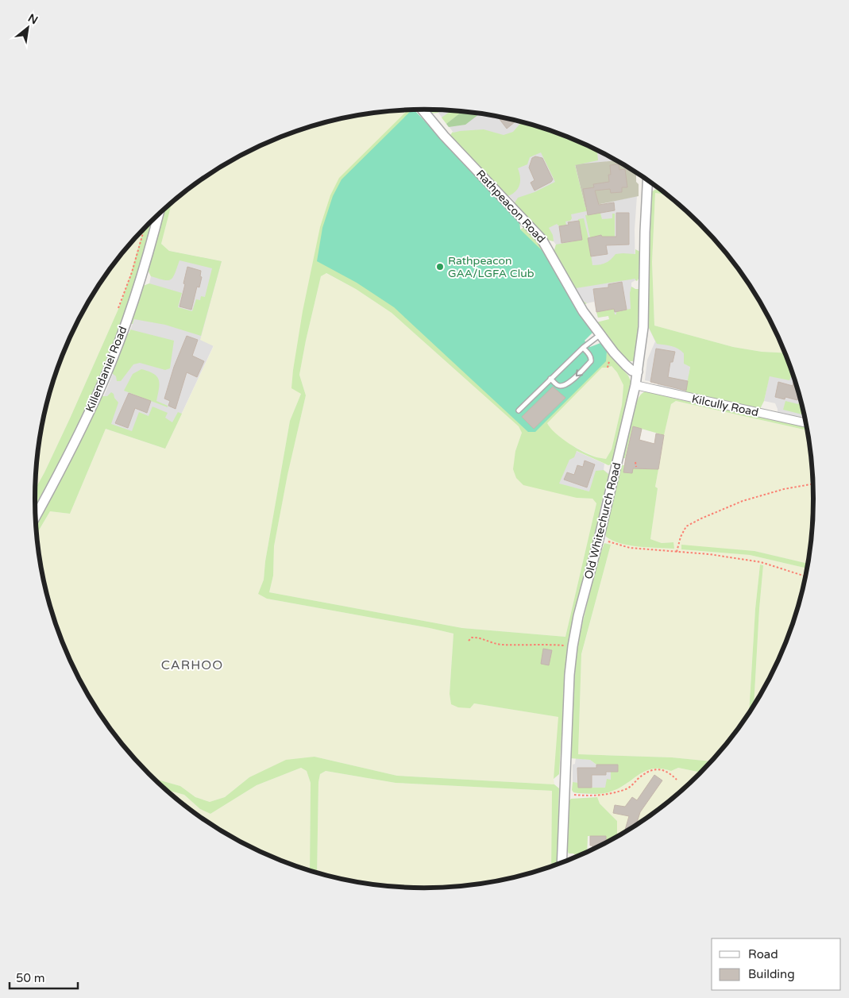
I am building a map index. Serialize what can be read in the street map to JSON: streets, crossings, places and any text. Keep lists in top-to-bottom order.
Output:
{
  "streets": {
    "street": [
      "Rathpeacon Road",
      "Killendaniel Road",
      "Kilcully Road",
      "Old Whitechurch Road"
    ]
  },
  "crossings": [
    ["Rathpeacon Road", "Old Whitechurch Road"],
    ["Kilcully Road", "Old Whitechurch Road"]
  ],
  "districts": ["CARHOO"],
  "places": ["Rathpeacon GAA/LGFA Club"],
  "legend": ["Road", "Building"],
  "scale_bar": "50 m",
  "north": "top right"
}
